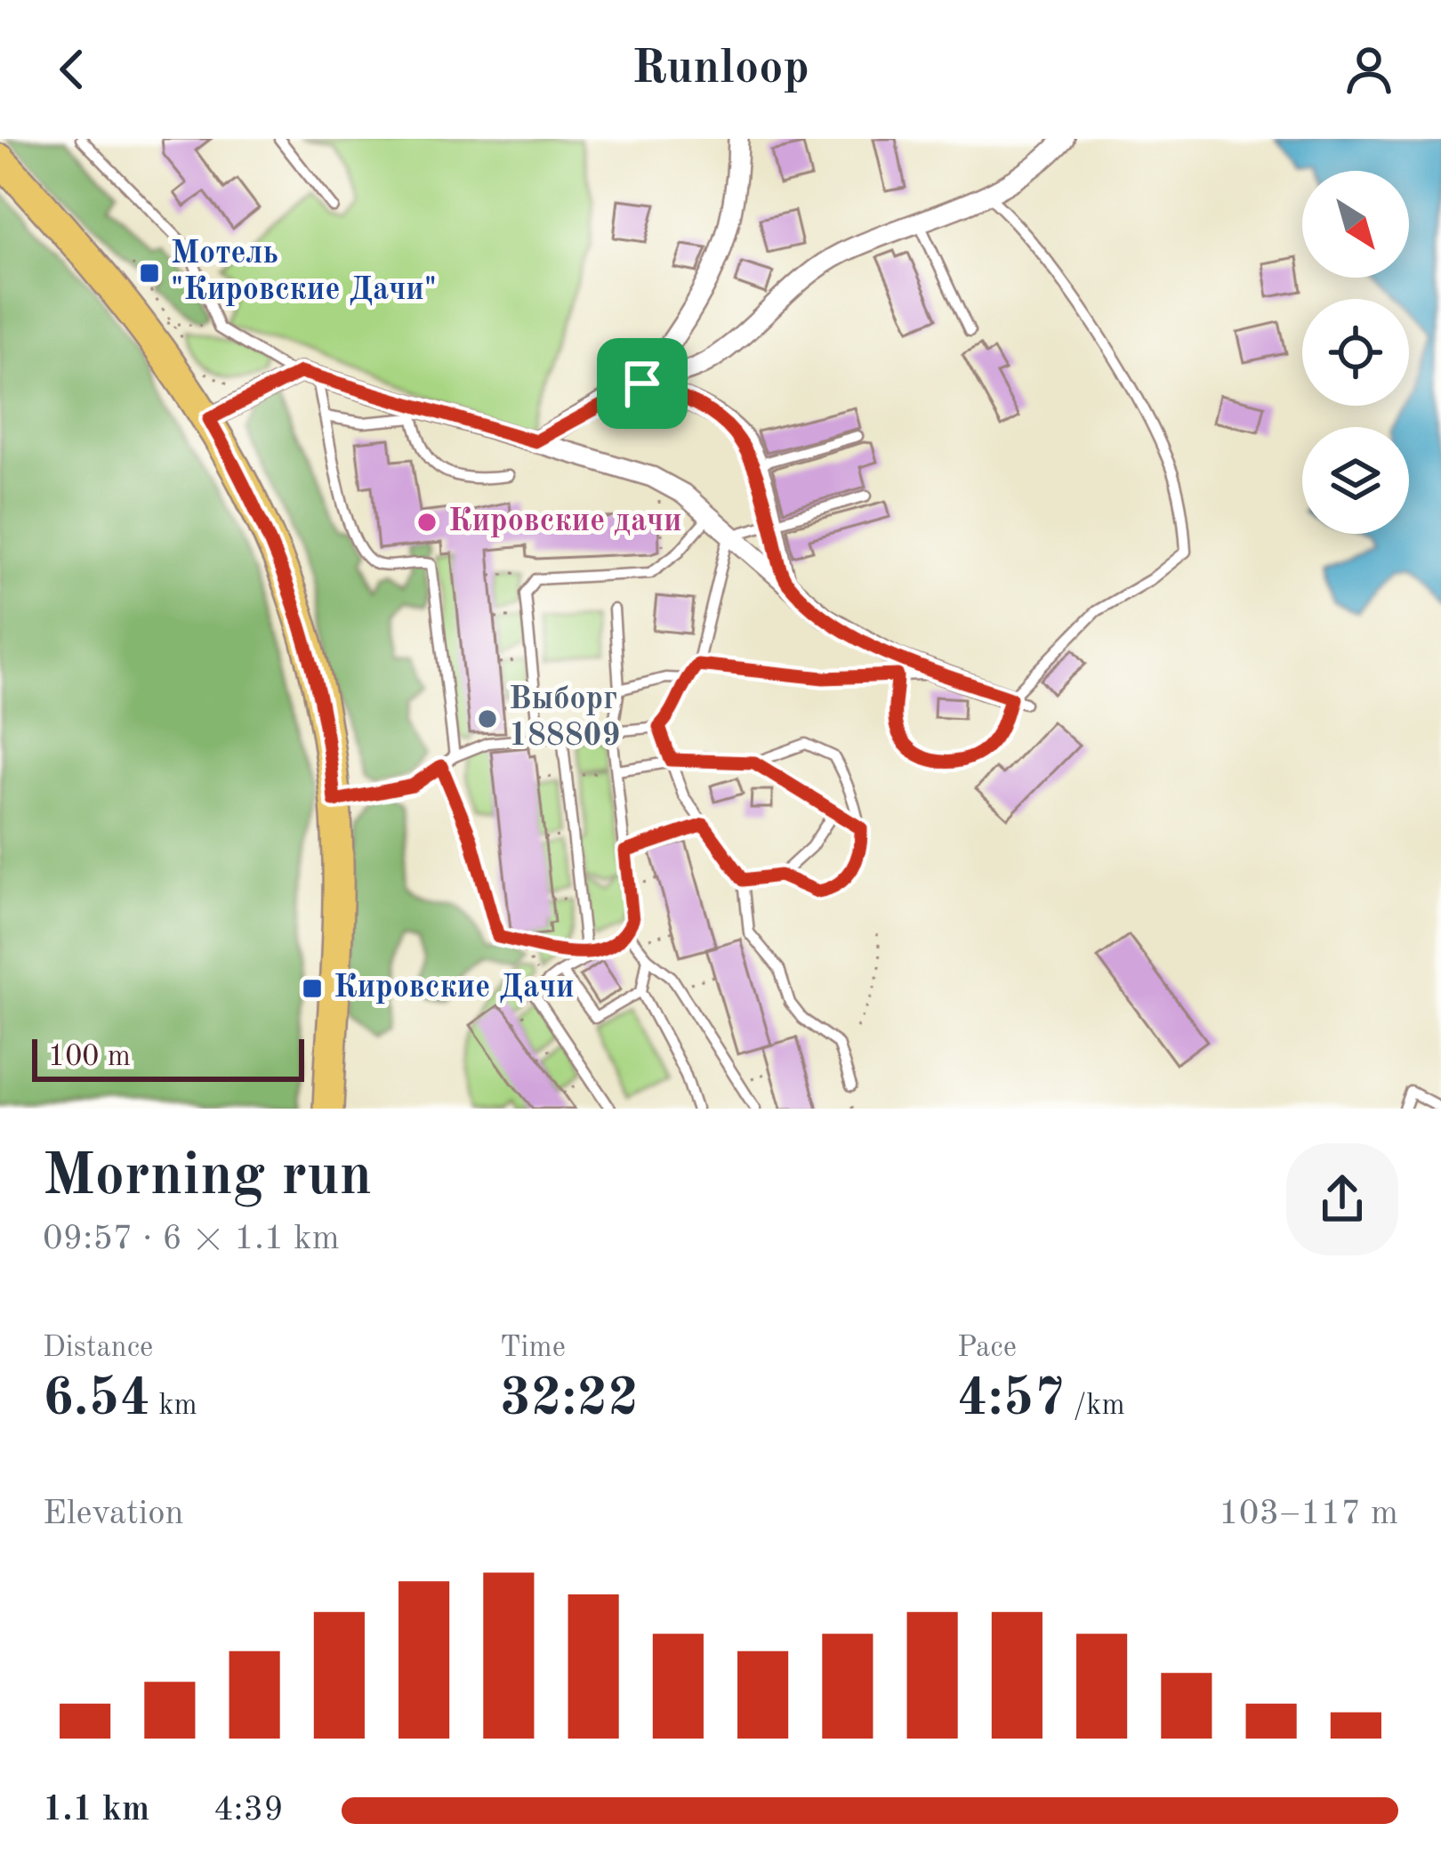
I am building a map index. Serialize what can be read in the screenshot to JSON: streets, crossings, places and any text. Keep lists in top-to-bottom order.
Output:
{
  "places": {
    "transit": ["Мотель \"Кировские Дачи\"", "Кировские Дачи"],
    "other": ["Кировские дачи", "Выборг 188809"]
  },
  "scale_bar": "100 m",
  "north": "bottom right",
  "page": {
    "header": "Runloop",
    "scale": "100 m",
    "heading": ["Morning run", "09:57 · 6 × 1.1 km"],
    "stats": [
      ["Distance", "6.54 km"],
      ["Time", "32:22"],
      ["Pace", "4:57 /km"]
    ],
    "chart": ["Elevation", "103–117 m"],
    "list": [
      {
        "name": "1.1 km",
        "note": "4:39"
      }
    ]
  }
}
